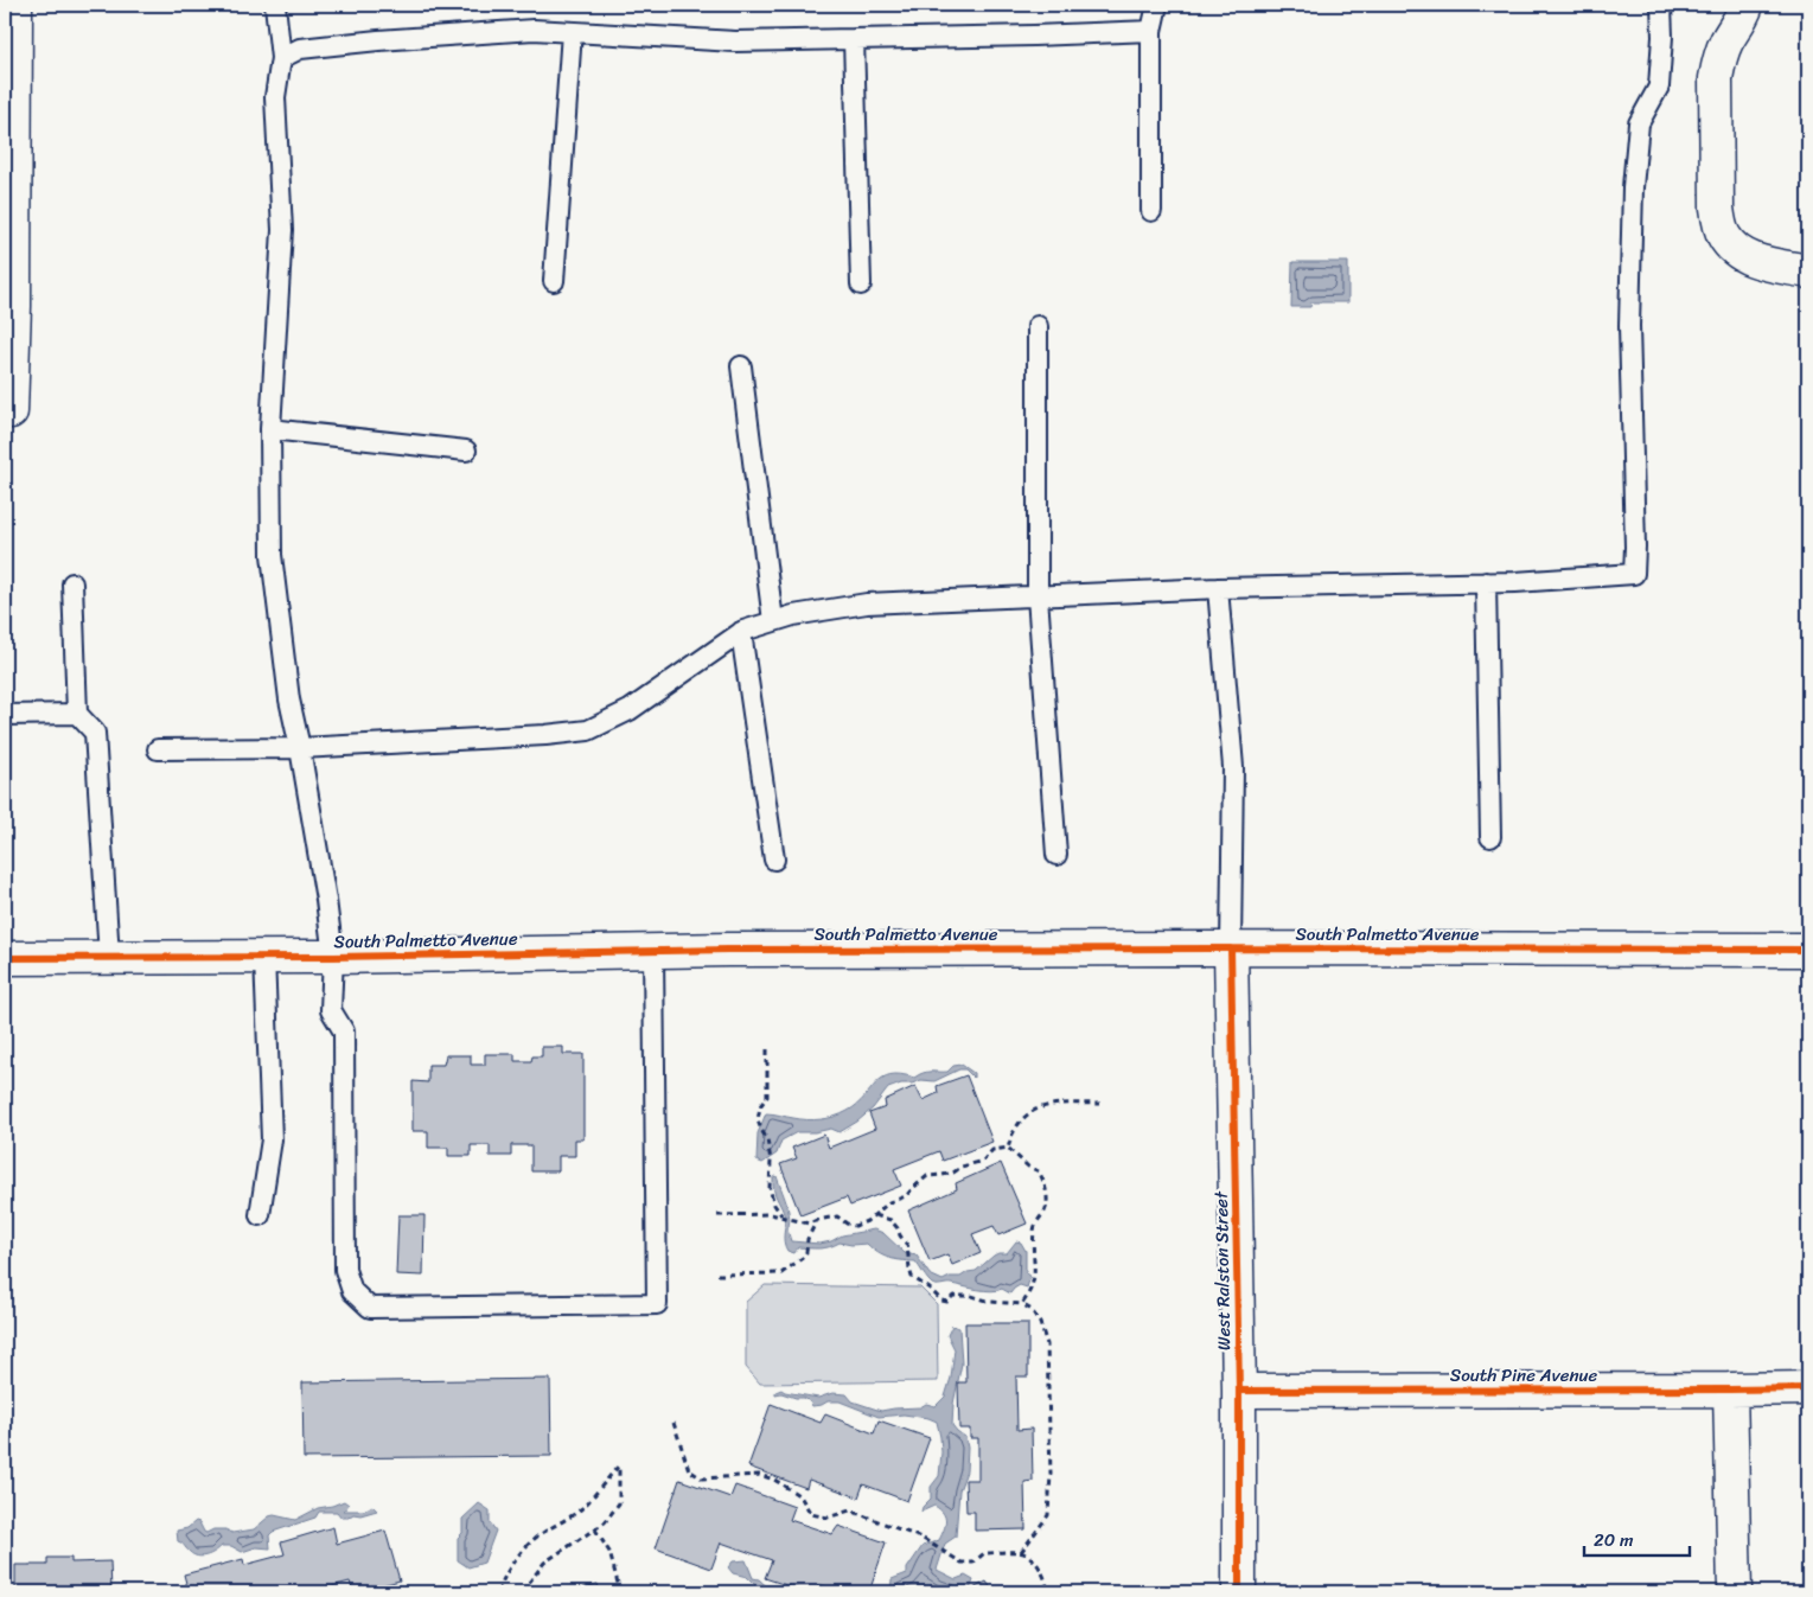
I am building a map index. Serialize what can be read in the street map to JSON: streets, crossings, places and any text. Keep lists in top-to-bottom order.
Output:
{
  "streets": {
    "street": ["South Palmetto Avenue", "West Ralston Street", "South Pine Avenue"]
  },
  "crossings": [
    ["South Palmetto Avenue", "West Ralston Street"],
    ["West Ralston Street", "South Pine Avenue"]
  ],
  "scale_bar": "20 m"
}
